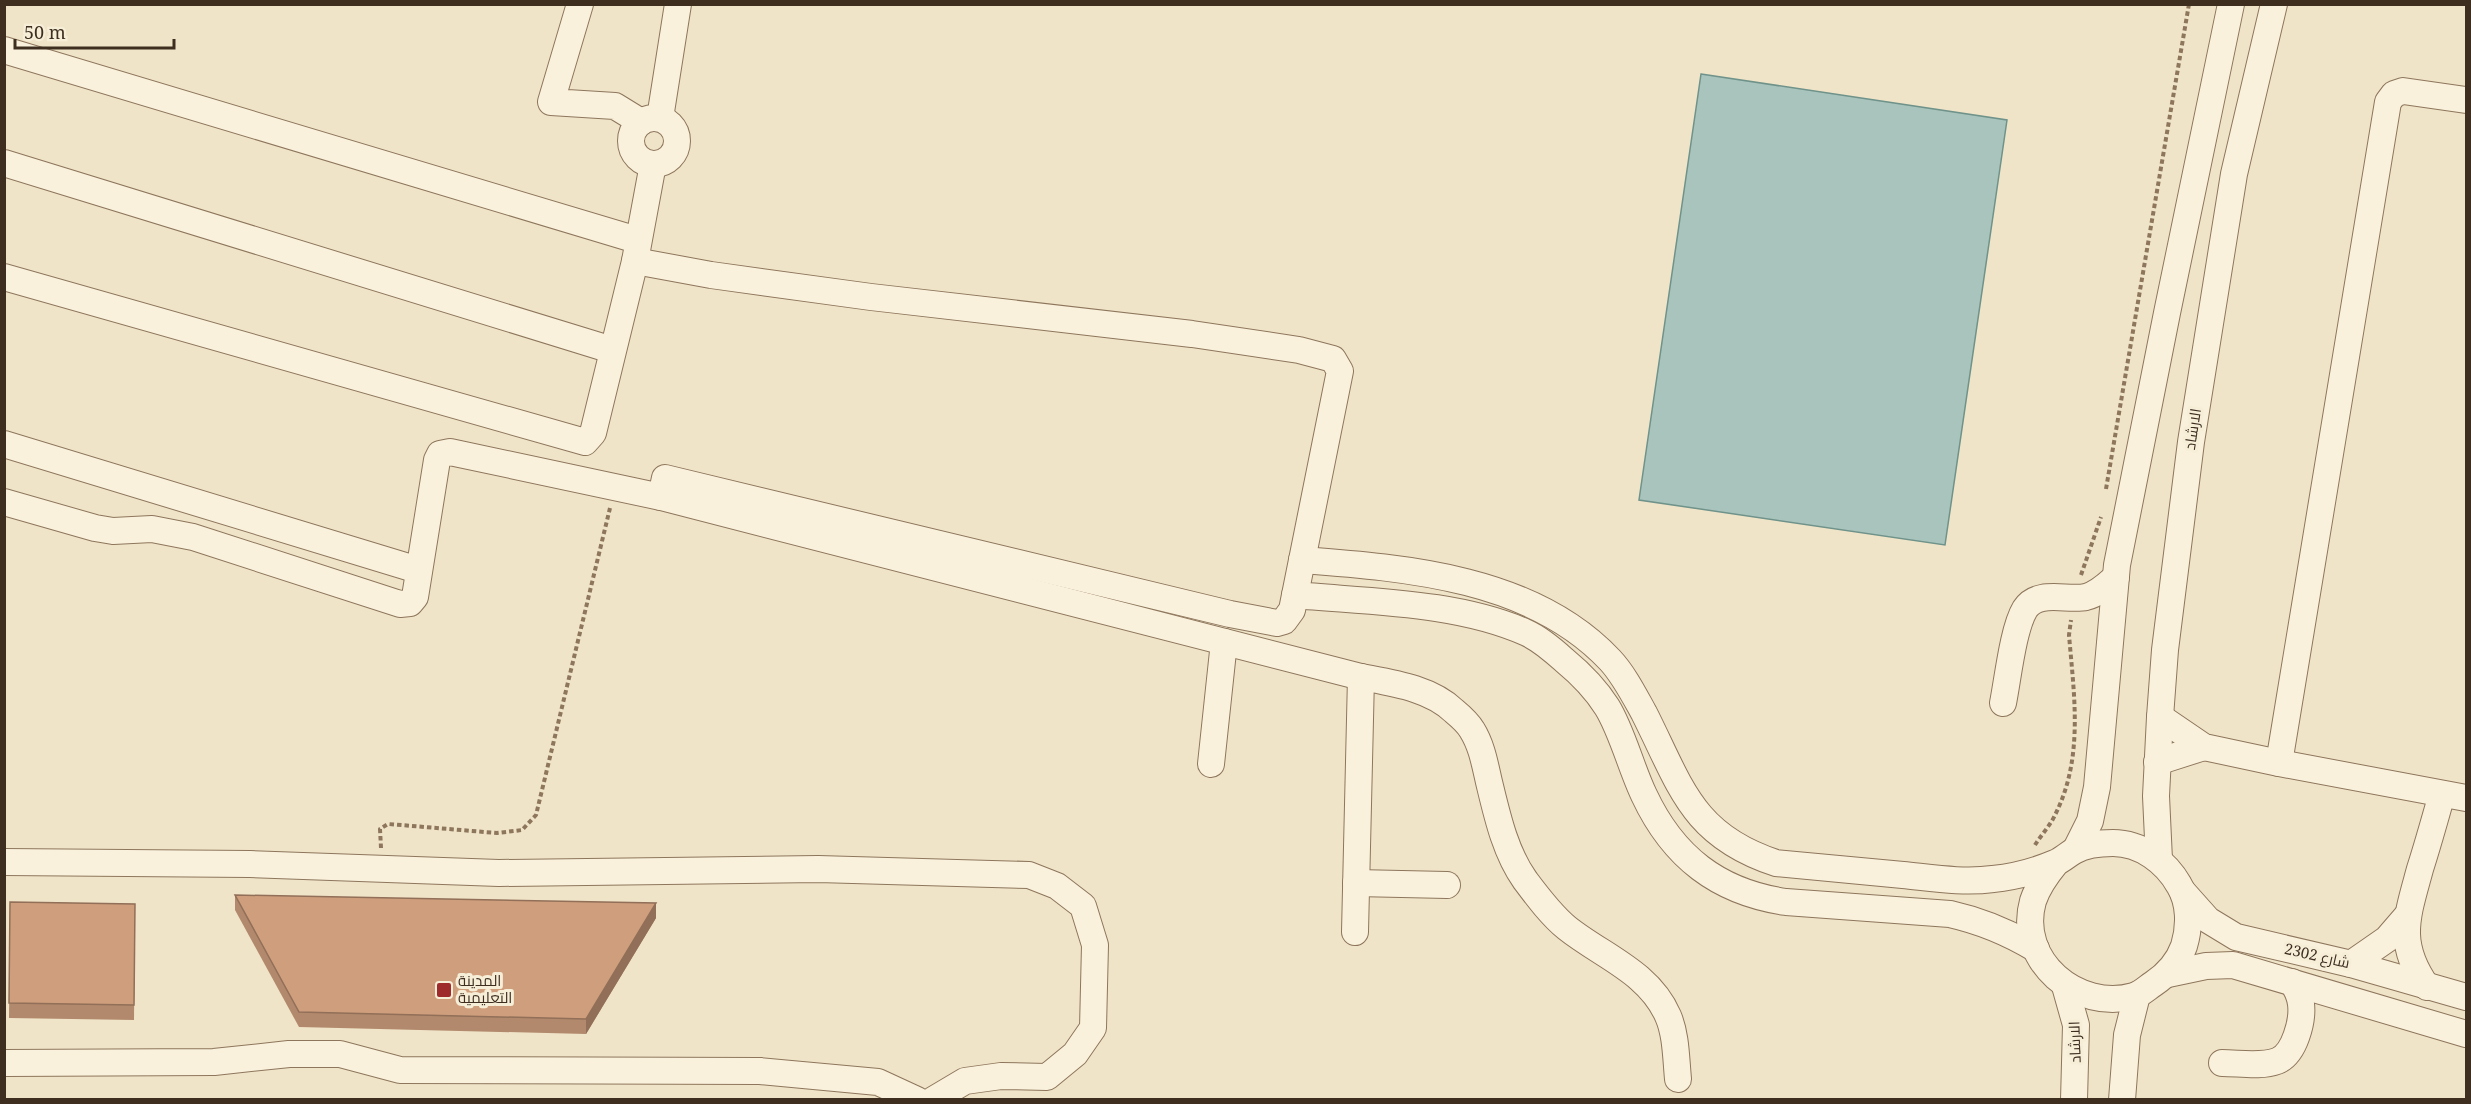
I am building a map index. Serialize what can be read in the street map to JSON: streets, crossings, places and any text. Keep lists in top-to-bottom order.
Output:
{
  "streets": {
    "street": ["الارشاد", "شارع 2302"]
  },
  "crossings": [
    ["الارشاد", "شارع 2302"]
  ],
  "places": {
    "transit": ["المدينة التعليمية"]
  },
  "scale_bar": "50 m"
}
